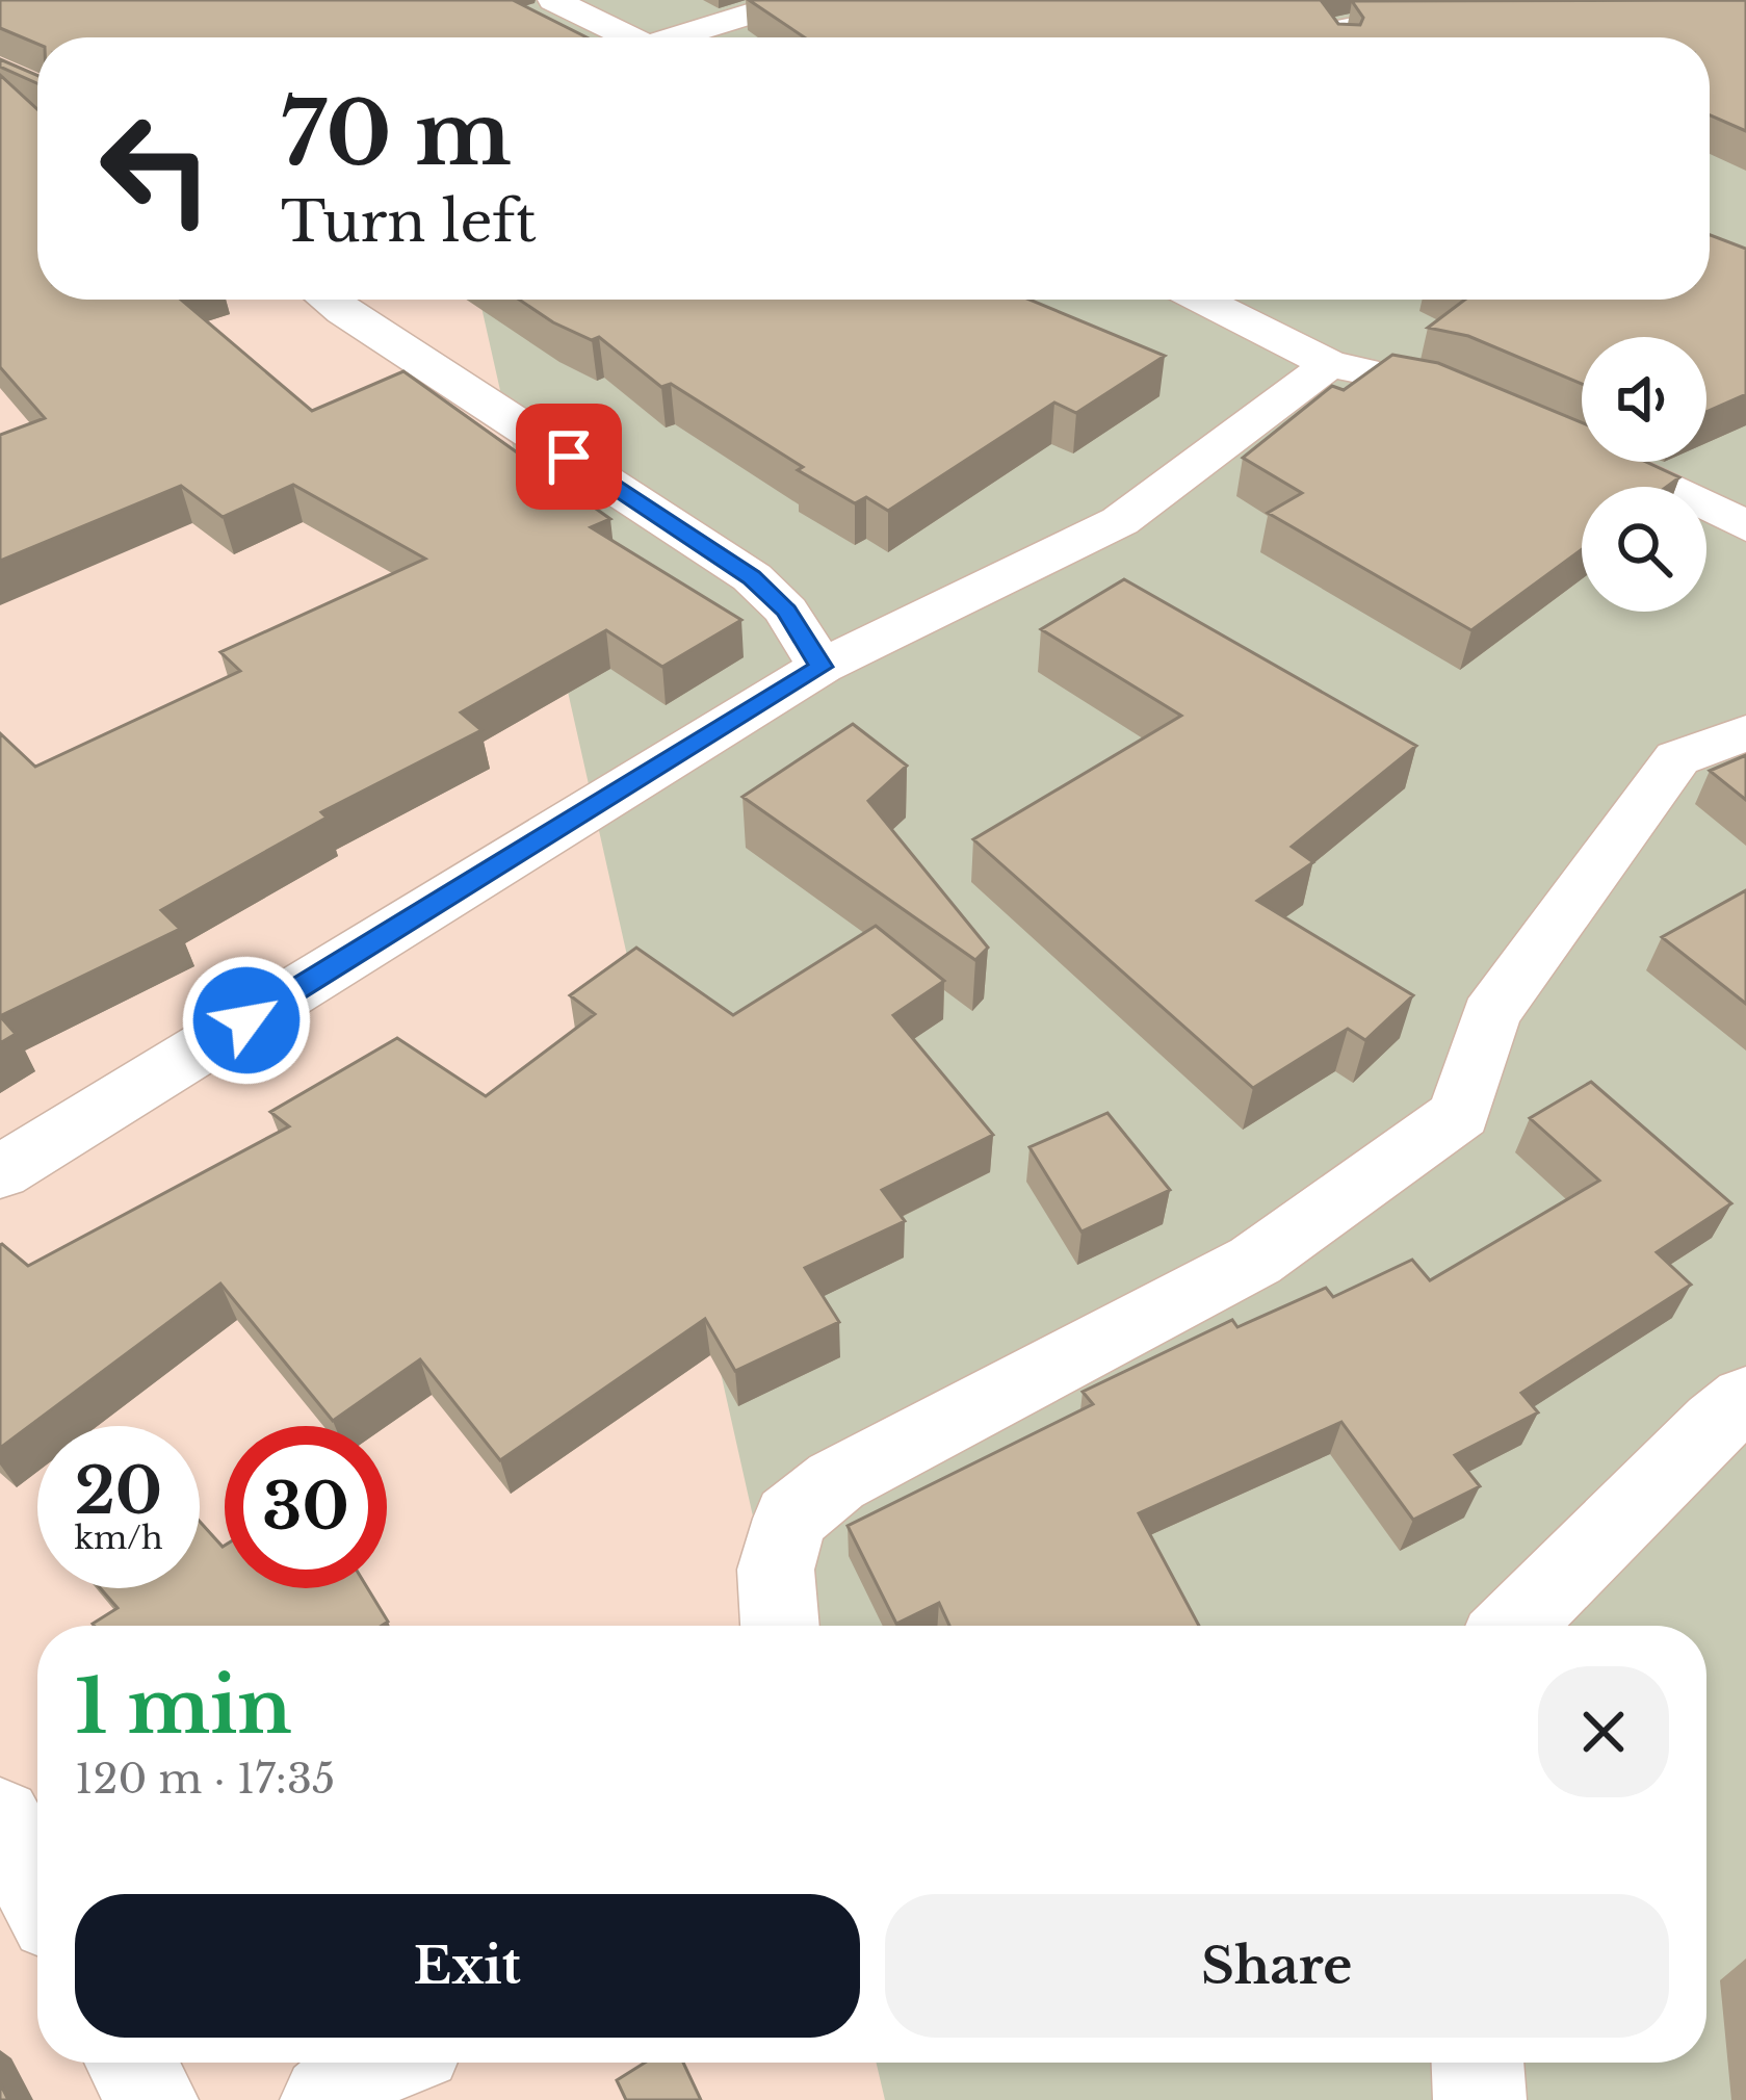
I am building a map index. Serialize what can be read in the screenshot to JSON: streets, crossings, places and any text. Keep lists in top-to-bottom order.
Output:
{
  "page": {
    "turn": ["70 m", "Turn left"],
    "speed": "20 km/h",
    "limit": "30",
    "heading": ["1 min", "120 m · 17:35"],
    "buttons": ["Exit", "Share"]
  }
}
